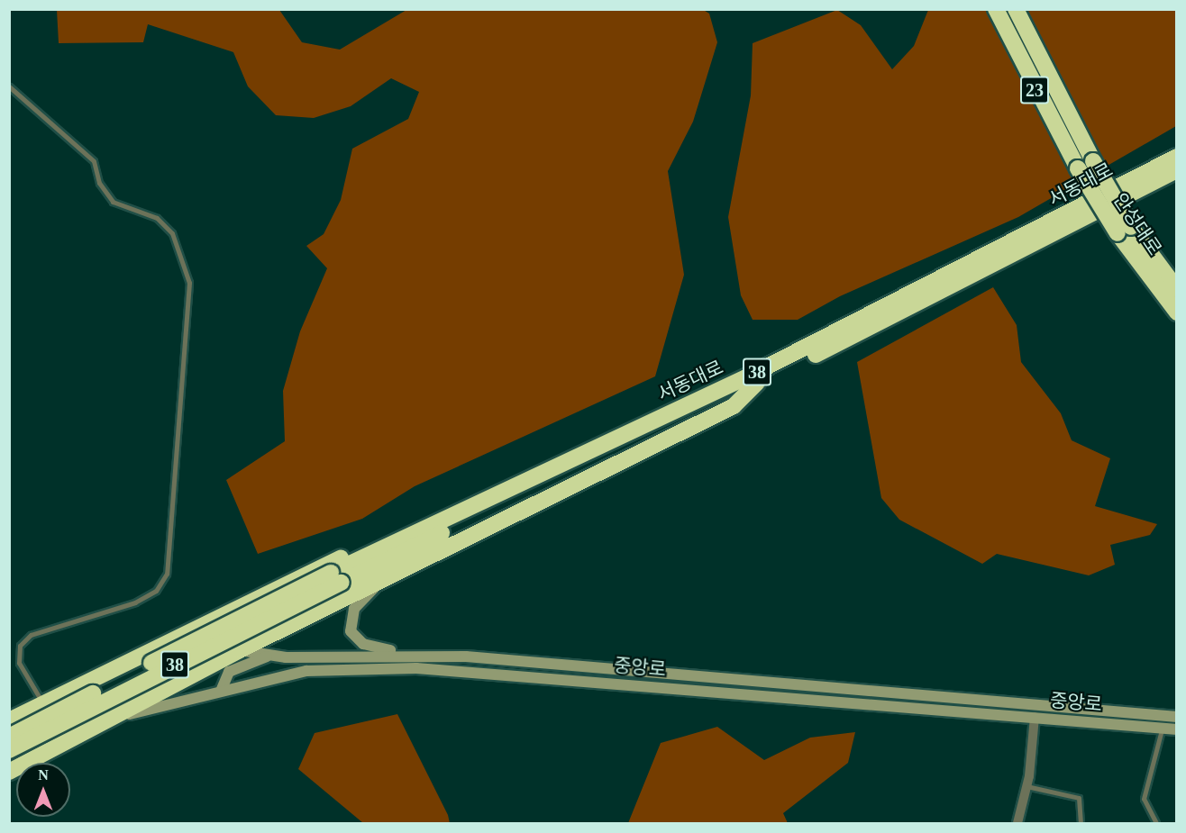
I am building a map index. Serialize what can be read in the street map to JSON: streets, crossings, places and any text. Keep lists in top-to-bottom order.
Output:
{
  "streets": {
    "highway": [
      "23",
      "서동대로",
      "안성대로",
      "38"
    ],
    "main road": ["중앙로"]
  },
  "crossings": [
    ["서동대로", "38"]
  ],
  "north": "top"
}
